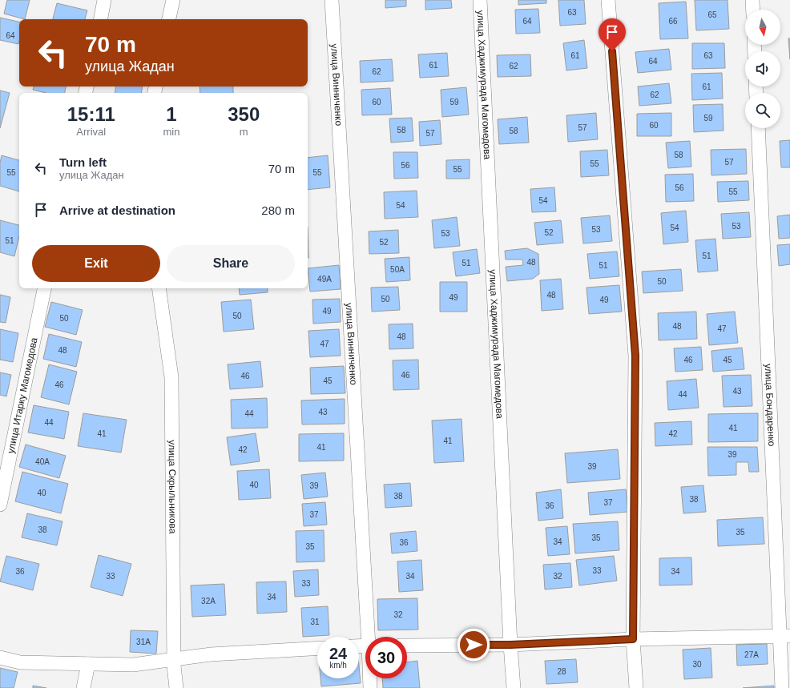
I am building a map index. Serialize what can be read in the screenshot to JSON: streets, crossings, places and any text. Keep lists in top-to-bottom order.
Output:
{
  "streets": {
    "street": [
      "улица Винниченко",
      "улица Хаджимурада Магомедова",
      "улица Итарку Магомедова",
      "улица Бондаренко",
      "улица Скрыльникова"
    ]
  },
  "house_numbers": [
    "63",
    "65",
    "64",
    "66",
    "64",
    "61",
    "63",
    "64",
    "61",
    "62",
    "62",
    "61",
    "62",
    "60",
    "59",
    "59",
    "60",
    "57",
    "58",
    "58",
    "57",
    "58",
    "57",
    "55",
    "56",
    "55",
    "55",
    "55",
    "56",
    "55",
    "54",
    "54",
    "53",
    "54",
    "53",
    "52",
    "53",
    "51",
    "52",
    "51",
    "48",
    "51",
    "51",
    "50А",
    "49А",
    "50",
    "48",
    "49",
    "50",
    "49",
    "49",
    "50",
    "50",
    "48",
    "47",
    "48",
    "47",
    "48",
    "46",
    "45",
    "46",
    "46",
    "45",
    "46",
    "43",
    "44",
    "43",
    "44",
    "44",
    "41",
    "41",
    "42",
    "41",
    "41",
    "42",
    "39",
    "40А",
    "39",
    "40",
    "39",
    "40",
    "38",
    "38",
    "37",
    "36",
    "37",
    "38",
    "35",
    "35",
    "34",
    "36",
    "35",
    "33",
    "36",
    "34",
    "33",
    "34",
    "32",
    "33",
    "34",
    "32А",
    "32",
    "31",
    "31А",
    "27А",
    "30",
    "28"
  ],
  "north": "bottom",
  "page": {
    "turn": ["70 m", "улица Жадан"],
    "eta": [
      "15:11",
      "Arrival",
      "1",
      "min",
      "350",
      "m"
    ],
    "list": [
      {
        "name": "Turn left",
        "note": "улица Жадан",
        "value": "70 m"
      },
      {
        "name": "Arrive at destination",
        "value": "280 m"
      }
    ],
    "buttons": ["Exit", "Share"],
    "speed": "24 km/h",
    "limit": "30"
  }
}
